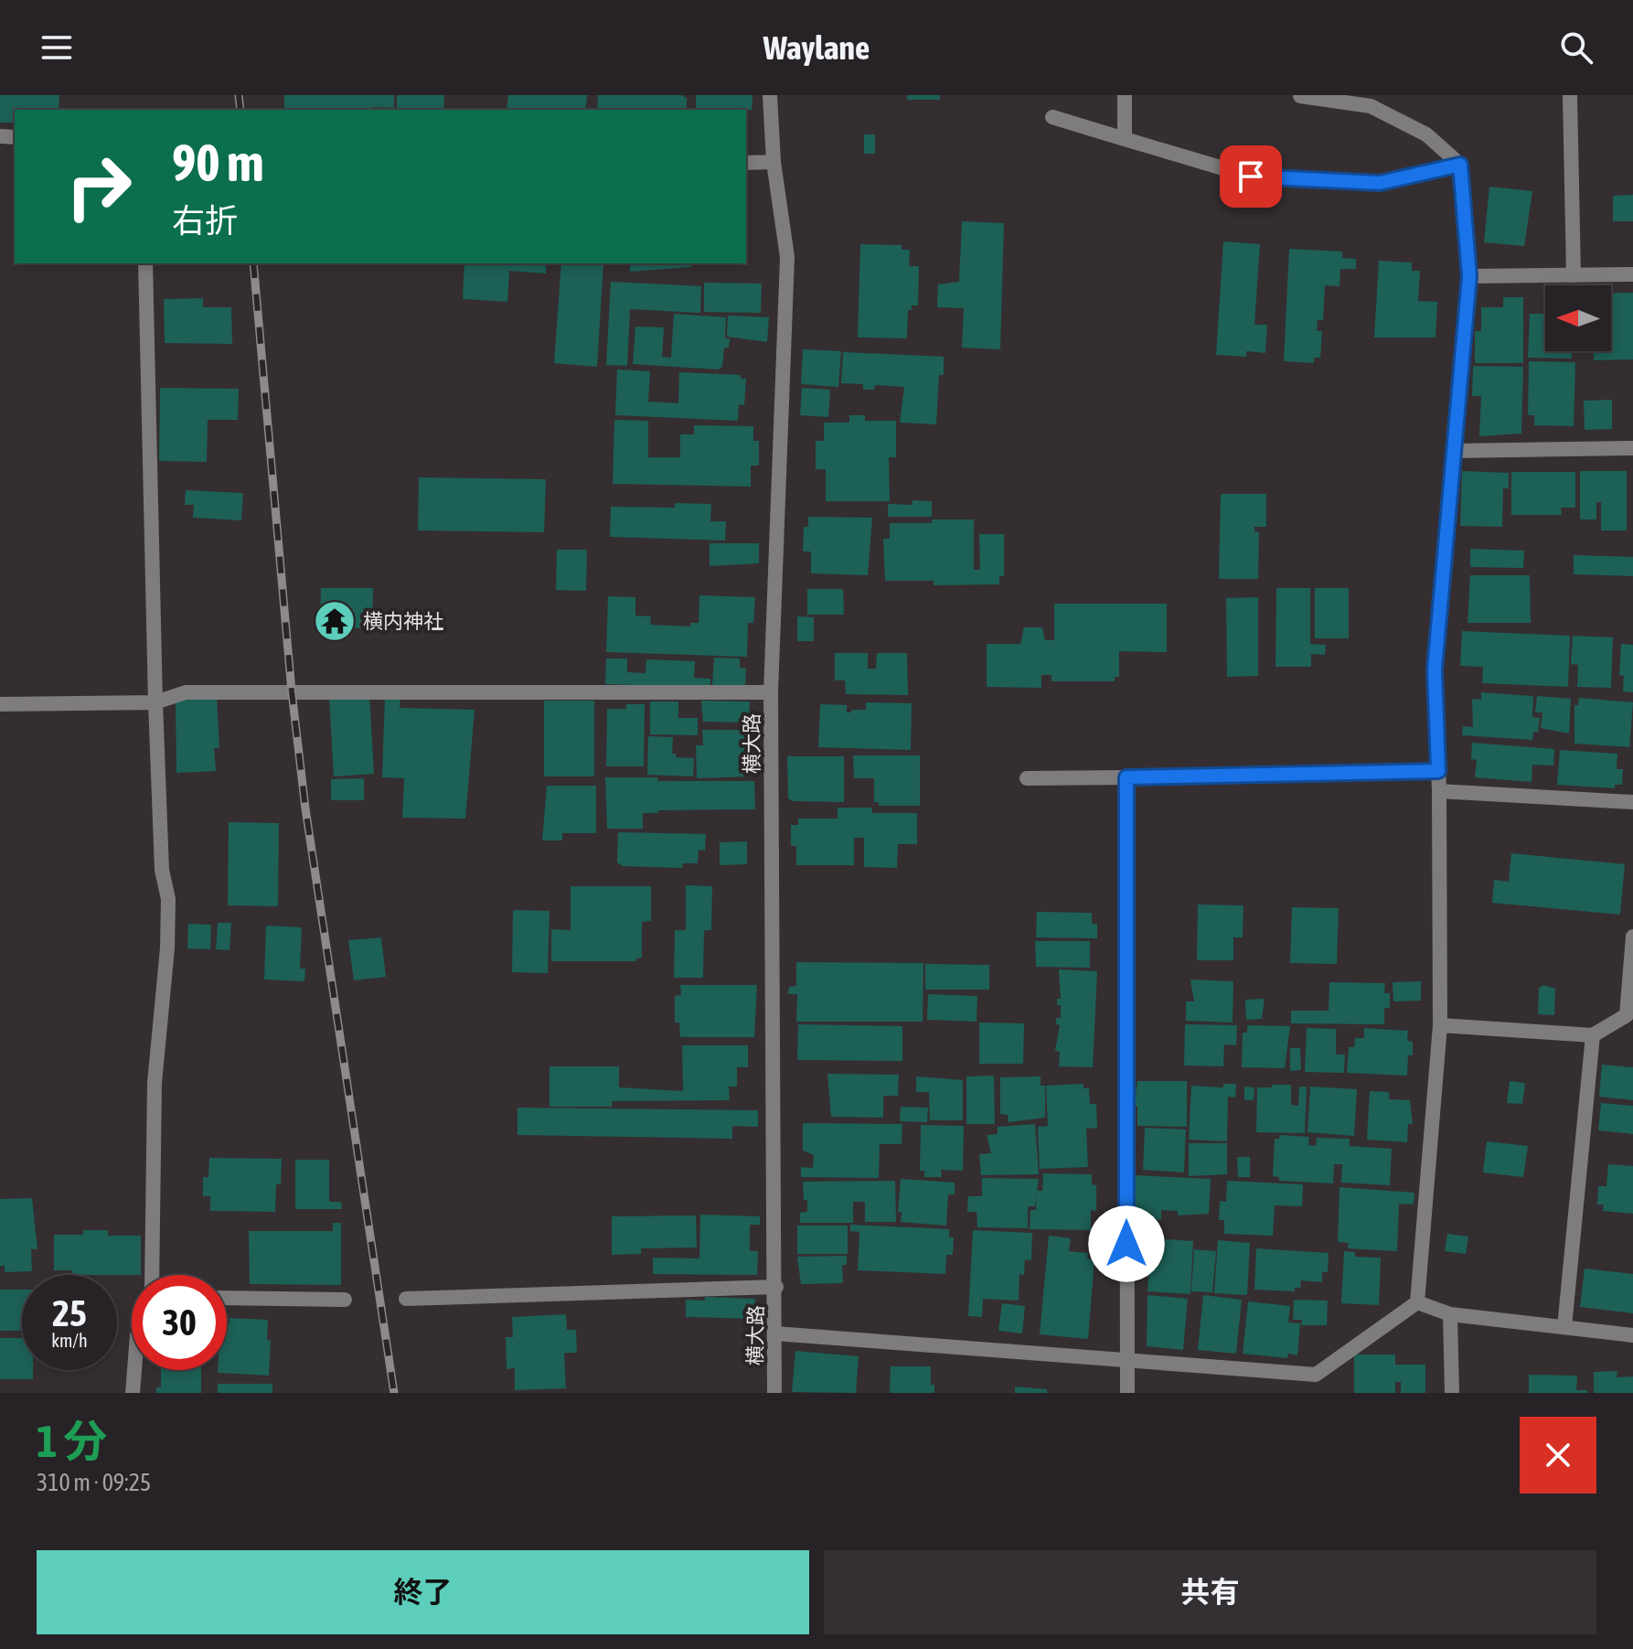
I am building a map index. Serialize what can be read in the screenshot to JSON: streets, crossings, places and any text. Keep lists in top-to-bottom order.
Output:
{
  "streets": {
    "street": ["横大路"]
  },
  "places": {
    "temple": ["横内神社"]
  },
  "north": "left",
  "page": {
    "header": "Waylane",
    "turn": ["90 m", "右折"],
    "speed": "25 km/h",
    "limit": "30",
    "heading": ["1 分", "310 m · 09:25"],
    "buttons": ["終了", "共有"]
  }
}
